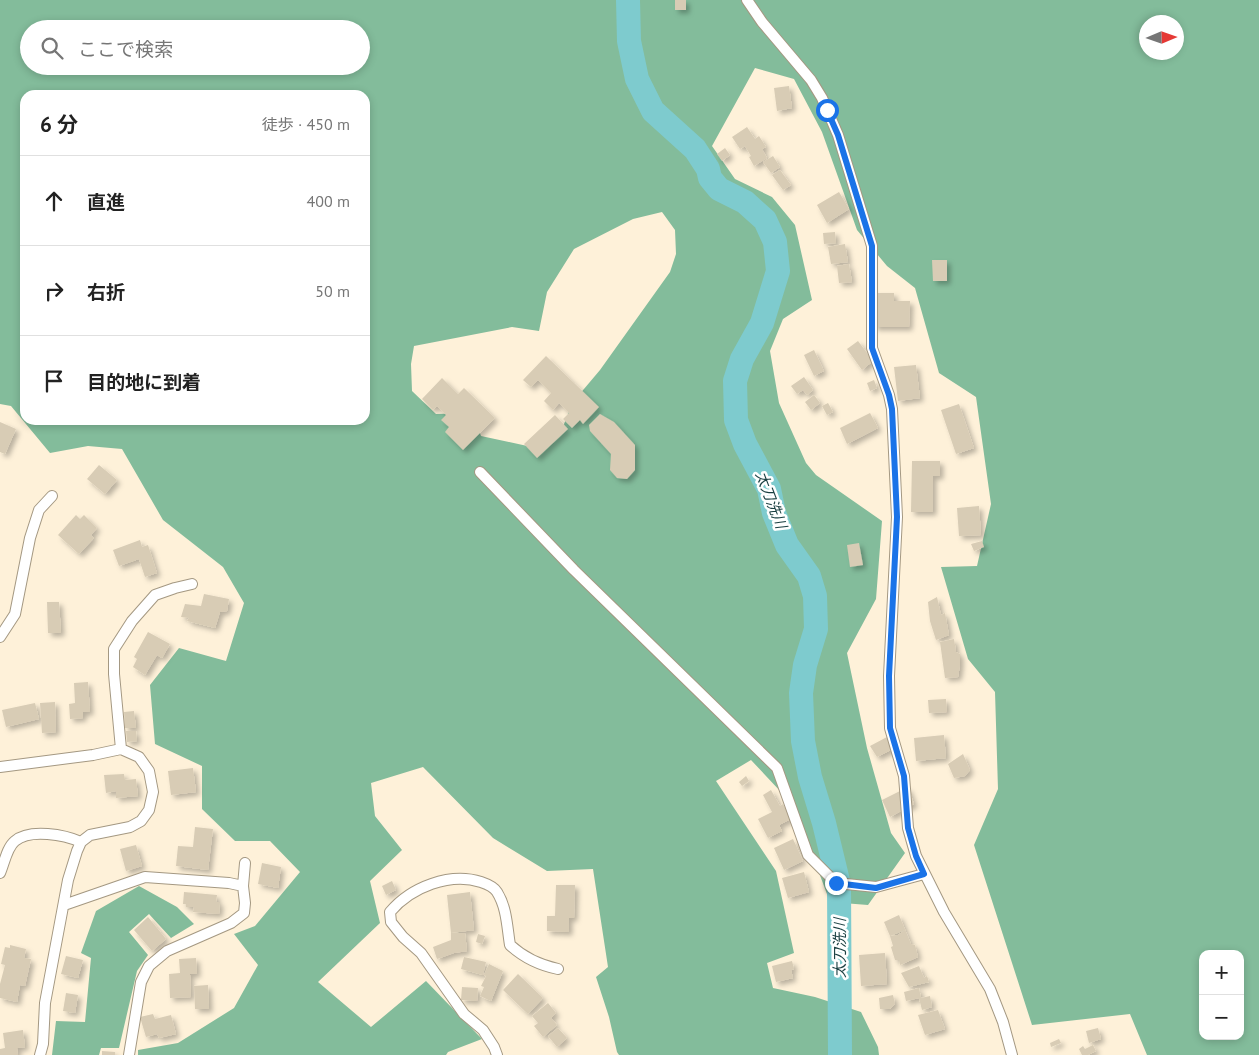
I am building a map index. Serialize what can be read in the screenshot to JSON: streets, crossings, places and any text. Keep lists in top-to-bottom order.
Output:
{
  "water": ["太刀洗川"],
  "north": "right",
  "page": {
    "search": "ここで検索",
    "heading": ["6 分", "徒歩 · 450 m"],
    "list": [
      ["直進", "400 m"],
      ["右折", "50 m"],
      "目的地に到着"
    ],
    "map_buttons": ["+", "−"]
  }
}
